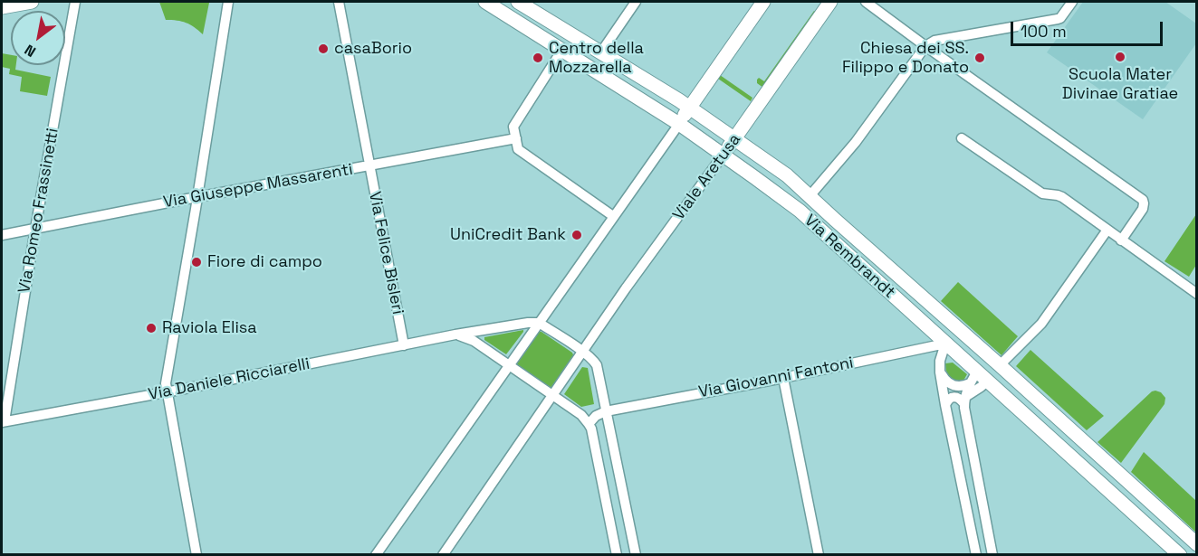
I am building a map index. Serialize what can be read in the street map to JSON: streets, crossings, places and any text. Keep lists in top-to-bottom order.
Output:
{
  "streets": {
    "street": [
      "Viale Aretusa",
      "Via Giuseppe Massarenti",
      "Via Romeo Frassinetti",
      "Via Felice Bisleri",
      "Via Rembrandt",
      "Via Giovanni Fantoni",
      "Via Daniele Ricciarelli"
    ]
  },
  "crossings": [
    ["Viale Aretusa", "Via Rembrandt"],
    ["Via Giuseppe Massarenti", "Via Romeo Frassinetti"],
    ["Via Giuseppe Massarenti", "Via Felice Bisleri"],
    ["Via Romeo Frassinetti", "Via Daniele Ricciarelli"],
    ["Via Felice Bisleri", "Via Daniele Ricciarelli"],
    ["Via Rembrandt", "Via Giovanni Fantoni"]
  ],
  "places": [
    "casaBorio",
    "Scuola Mater Divinae Gratiae",
    "Centro della Mozzarella",
    "Chiesa dei SS. Filippo e Donato",
    "UniCredit Bank",
    "Fiore di campo",
    "Raviola Elisa"
  ],
  "scale_bar": "100 m",
  "north": "bottom left"
}
